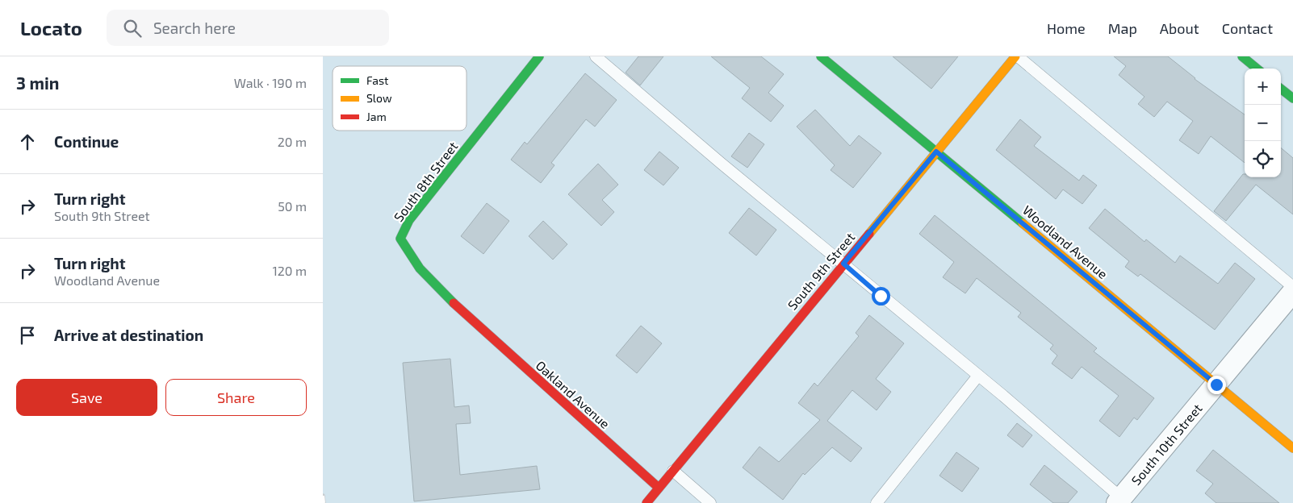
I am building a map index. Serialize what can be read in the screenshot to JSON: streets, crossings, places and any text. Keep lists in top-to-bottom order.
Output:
{
  "streets": {
    "main road": [
      "South 8th Street",
      "Woodland Avenue",
      "South 9th Street",
      "Oakland Avenue"
    ],
    "street": ["South 10th Street"]
  },
  "crossings": [
    ["South 8th Street", "Oakland Avenue"],
    ["Woodland Avenue", "South 9th Street"],
    ["Woodland Avenue", "South 10th Street"],
    ["South 9th Street", "Oakland Avenue"]
  ],
  "legend": ["Fast", "Slow", "Jam"],
  "page": {
    "header": "Locato",
    "search": "Search here",
    "nav": [
      "Home",
      "Map",
      "About",
      "Contact"
    ],
    "heading": ["3 min", "Walk · 190 m"],
    "map_buttons": ["+", "−"],
    "list": [
      ["Continue", "20 m"],
      ["Turn right", "South 9th Street", "50 m"],
      ["Turn right", "Woodland Avenue", "120 m"],
      "Arrive at destination"
    ],
    "buttons": ["Save", "Share"]
  }
}
